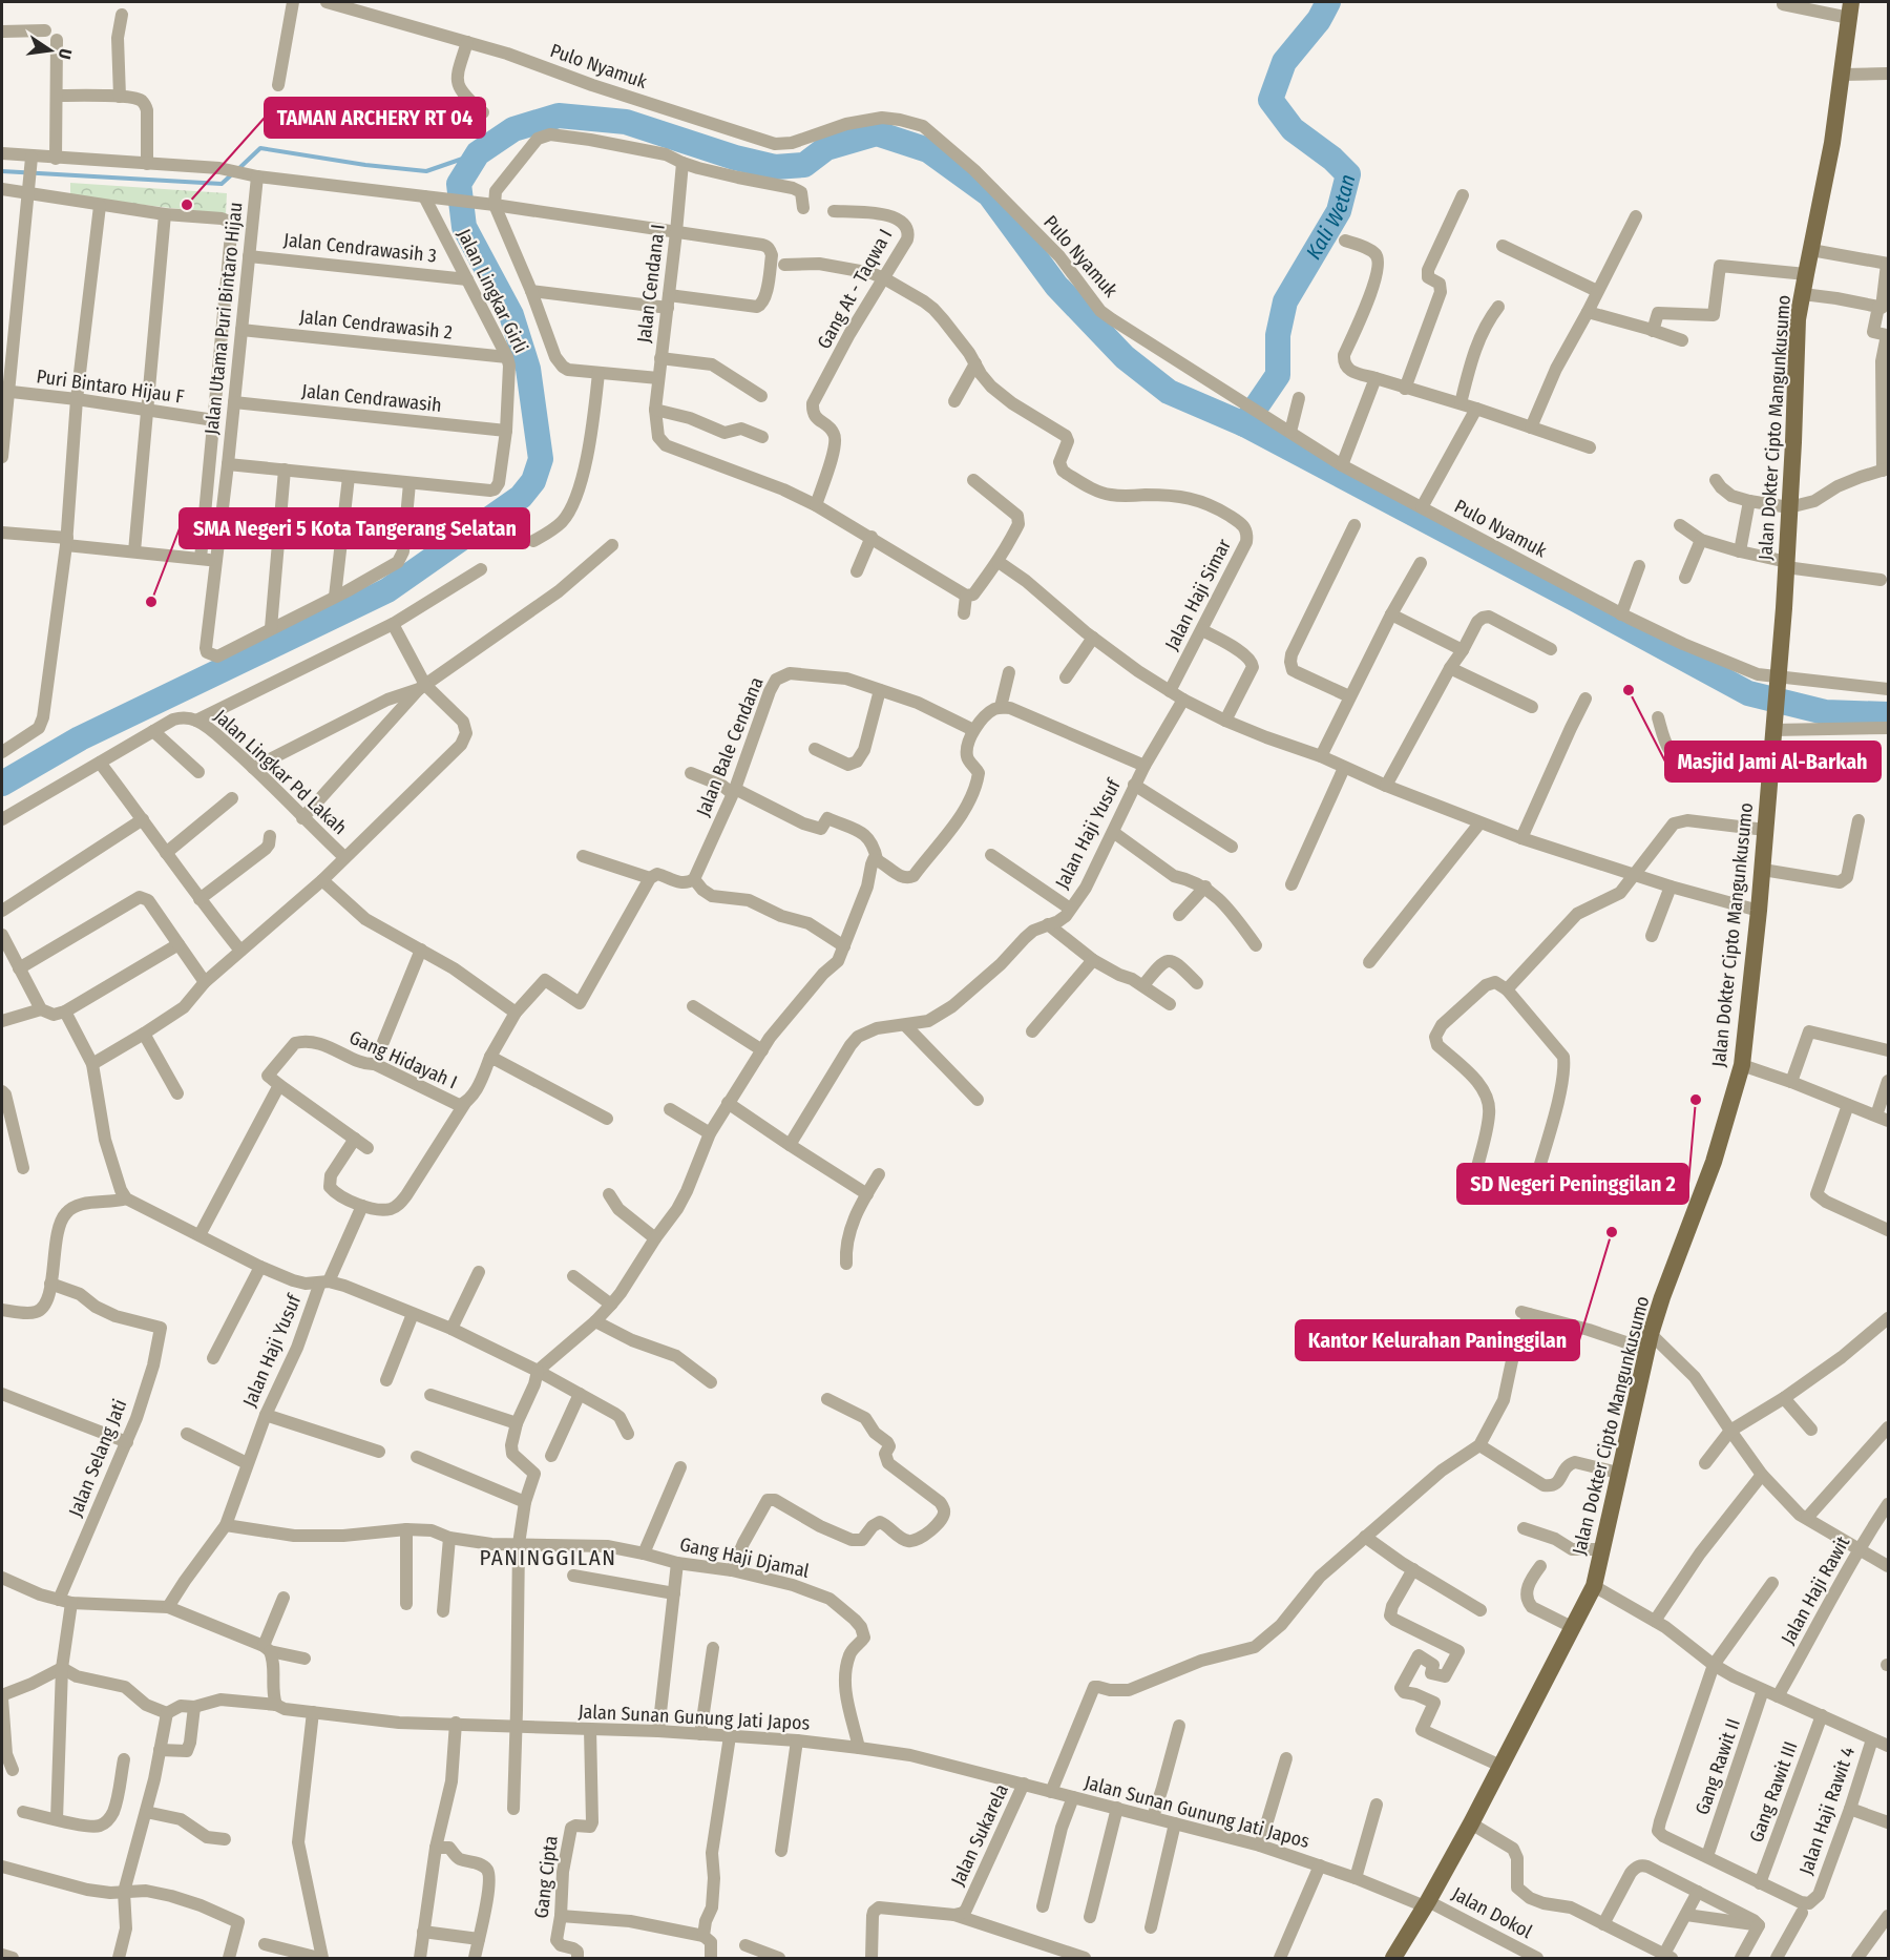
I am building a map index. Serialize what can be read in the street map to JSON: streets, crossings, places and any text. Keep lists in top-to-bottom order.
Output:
{
  "streets": {
    "main road": ["Jalan Dokter Cipto Mangunkusumo"],
    "street": [
      "Pulo Nyamuk",
      "Jalan Cendrawasih 3",
      "Jalan Cendana I",
      "Gang At - Taqwa I",
      "Jalan Lingkar Girli",
      "Jalan Utama Puri Bintaro Hijau",
      "Jalan Cendrawasih 2",
      "Puri Bintaro Hijau F",
      "Jalan Cendrawasih",
      "Jalan Haji Simar",
      "Jalan Bale Cendana",
      "Jalan Lingkar Pd Lakah",
      "Jalan Haji Yusuf",
      "Gang Hidayah I",
      "Jalan Selang Jati",
      "Gang Haji Djamal",
      "Jalan Haji Rawit",
      "Jalan Sunan Gunung Jati Japos",
      "Gang Rawit II",
      "Gang Rawit III",
      "Jalan Haji Rawit 4",
      "Jalan Sukarela",
      "Gang Cipta",
      "Jalan Dokol"
    ]
  },
  "crossings": [
    ["Pulo Nyamuk", "Jalan Dokter Cipto Mangunkusumo"],
    ["Jalan Cendrawasih 3", "Jalan Lingkar Girli"],
    ["Jalan Cendrawasih 3", "Jalan Utama Puri Bintaro Hijau"],
    ["Gang At - Taqwa I", "Jalan Haji Simar"],
    ["Jalan Lingkar Girli", "Jalan Cendrawasih 2"],
    ["Jalan Lingkar Girli", "Jalan Cendrawasih"],
    ["Jalan Utama Puri Bintaro Hijau", "Jalan Cendrawasih 2"],
    ["Jalan Utama Puri Bintaro Hijau", "Jalan Cendrawasih"],
    ["Jalan Dokter Cipto Mangunkusumo", "Jalan Sunan Gunung Jati Japos"],
    ["Jalan Dokter Cipto Mangunkusumo", "Jalan Dokol"],
    ["Jalan Haji Yusuf", "Gang Haji Djamal"],
    ["Gang Haji Djamal", "Jalan Sunan Gunung Jati Japos"],
    ["Jalan Sunan Gunung Jati Japos", "Jalan Sukarela"],
    ["Jalan Sunan Gunung Jati Japos", "Gang Cipta"],
    ["Jalan Sunan Gunung Jati Japos", "Jalan Dokol"],
    ["Gang Rawit III", "Jalan Haji Rawit 4"]
  ],
  "districts": ["PANINGGILAN"],
  "water": ["Kali Wetan"],
  "places": [
    "TAMAN ARCHERY RT 04",
    "SMA Negeri 5 Kota Tangerang Selatan",
    "Masjid Jami Al-Barkah",
    "SD Negeri Peninggilan 2",
    "Kantor Kelurahan Paninggilan"
  ],
  "north": "right"
}
